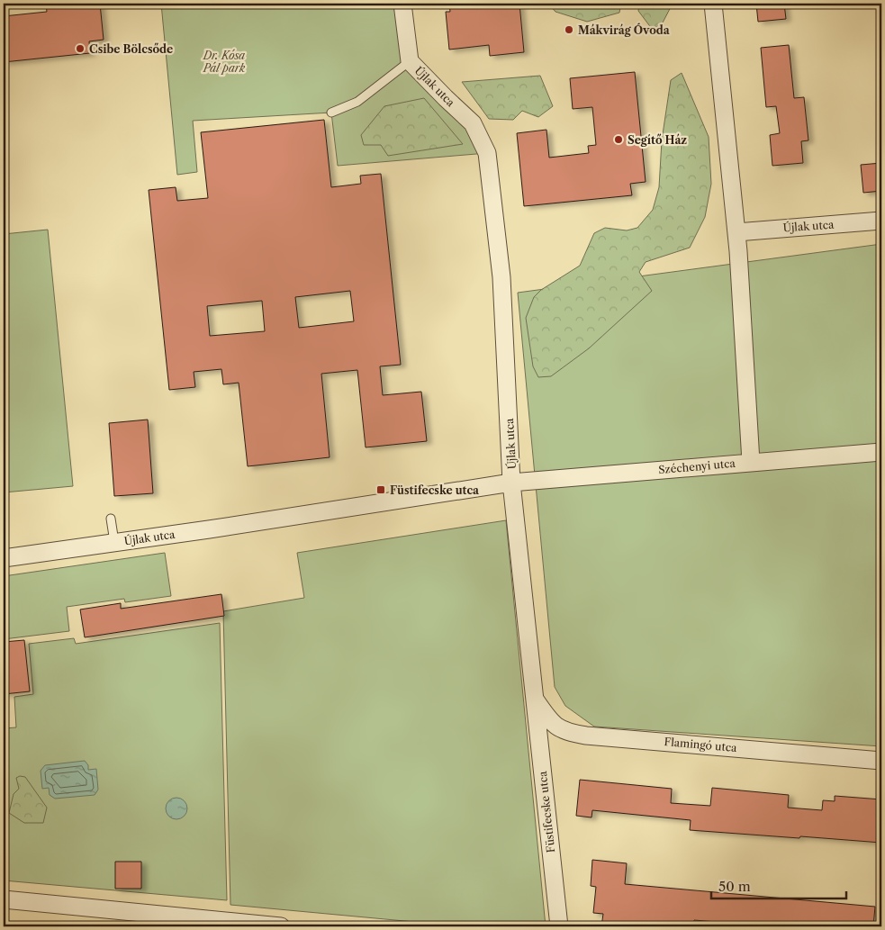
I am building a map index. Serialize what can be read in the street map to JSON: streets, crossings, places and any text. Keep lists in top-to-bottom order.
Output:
{
  "streets": {
    "street": [
      "Újlak utca",
      "Széchenyi utca",
      "Flamingó utca",
      "Füstifecske utca"
    ]
  },
  "crossings": [
    ["Újlak utca", "Széchenyi utca"],
    ["Újlak utca", "Füstifecske utca"],
    ["Széchenyi utca", "Füstifecske utca"],
    ["Flamingó utca", "Füstifecske utca"]
  ],
  "parks": ["Dr. Kósa Pál park"],
  "places": {
    "other": ["Mákvirág Óvoda", "Csibe Bölcsőde", "Segítő Ház"],
    "transit": ["Füstifecske utca"]
  },
  "scale_bar": "50 m"
}
